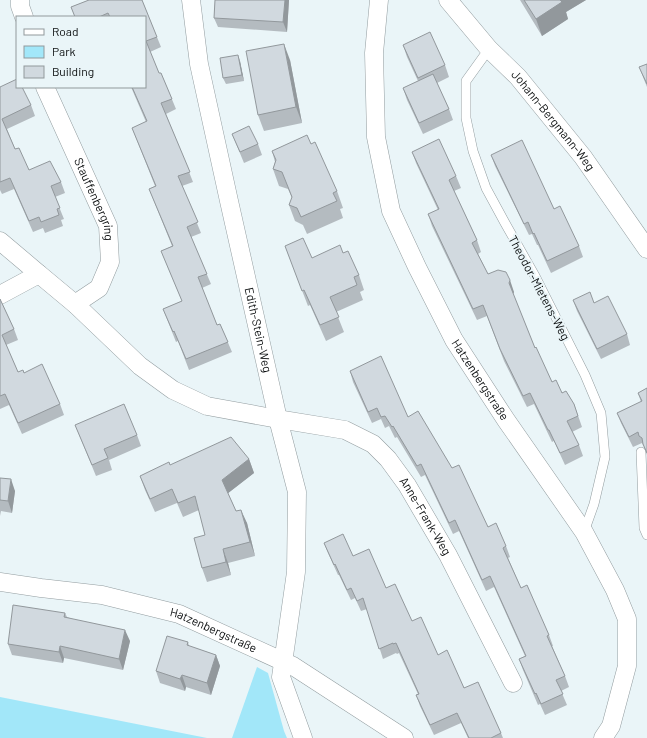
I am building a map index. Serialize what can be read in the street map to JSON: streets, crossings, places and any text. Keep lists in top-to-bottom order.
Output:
{
  "streets": {
    "street": [
      "Johann-Bergmann-Weg",
      "Stauffenbergring",
      "Edith-Stein-Weg",
      "Hatzenbergstraße",
      "Anne-Frank-Weg"
    ],
    "lane": ["Theodor-Mietens-Weg"]
  },
  "crossings": [
    ["Johann-Bergmann-Weg", "Theodor-Mietens-Weg"],
    ["Theodor-Mietens-Weg", "Hatzenbergstraße"],
    ["Edith-Stein-Weg", "Hatzenbergstraße"],
    ["Edith-Stein-Weg", "Anne-Frank-Weg"]
  ],
  "legend": ["Road", "Park", "Building"]
}
